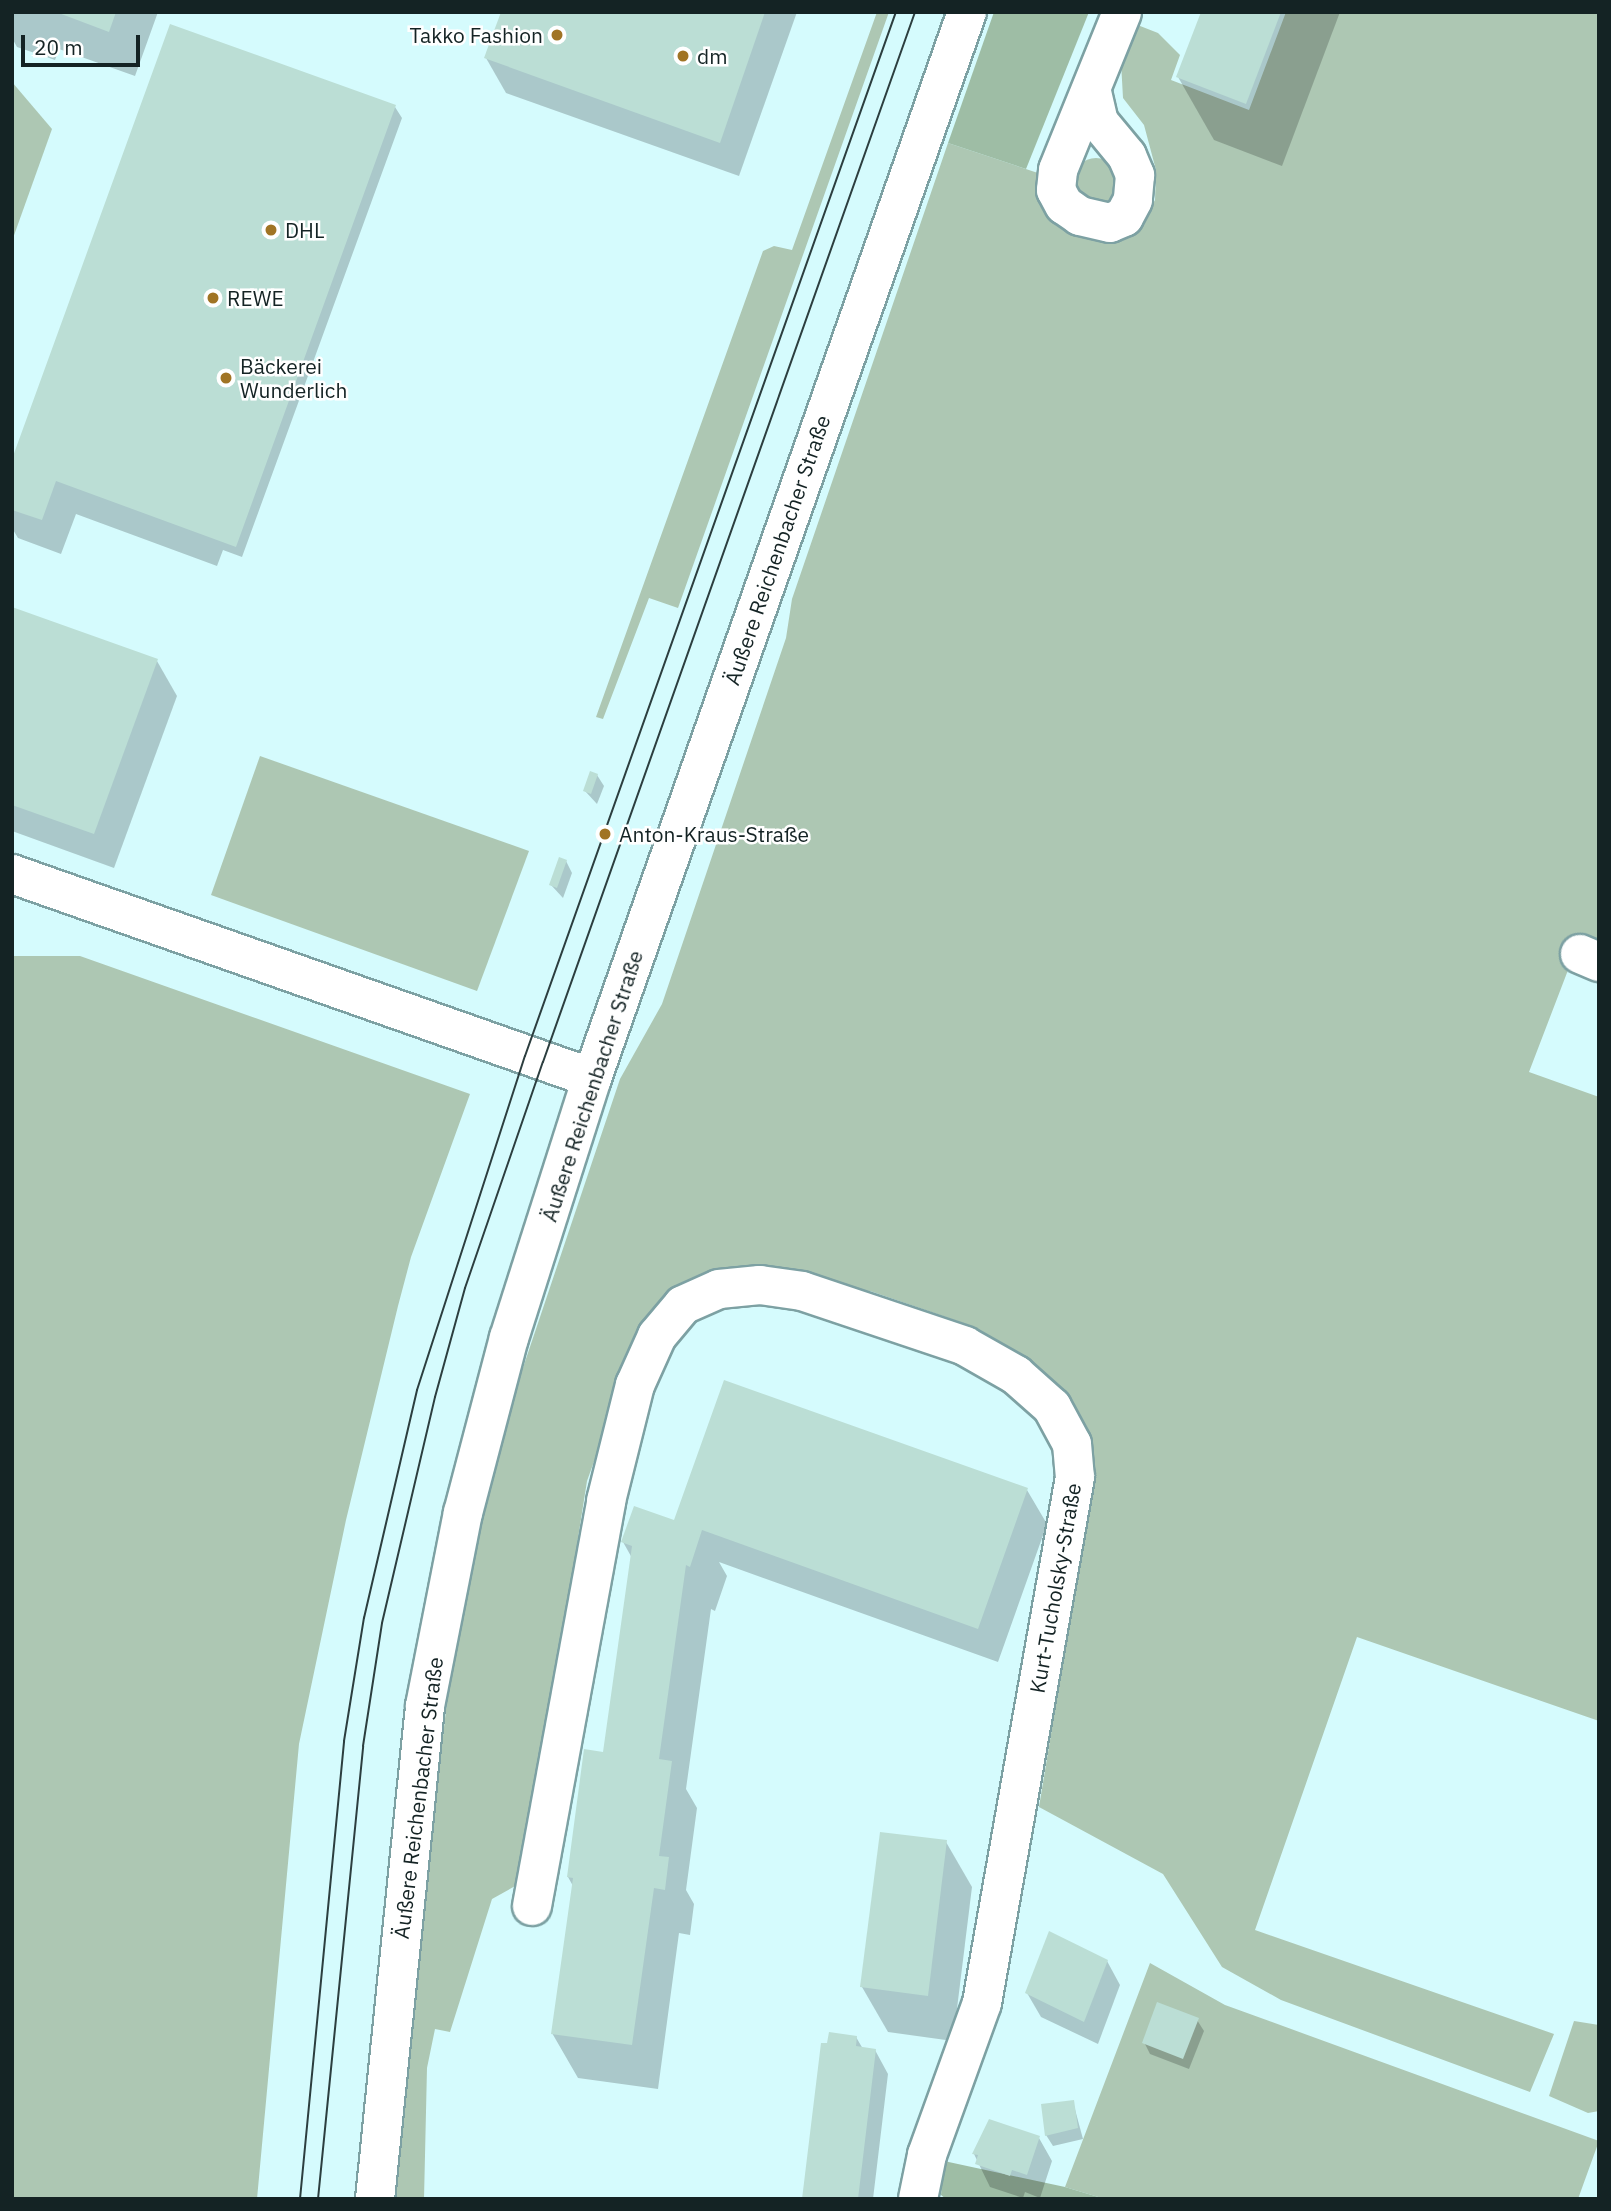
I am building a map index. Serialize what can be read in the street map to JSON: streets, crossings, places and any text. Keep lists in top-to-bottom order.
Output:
{
  "streets": {
    "street": ["Äußere Reichenbacher Straße", "Kurt-Tucholsky-Straße"]
  },
  "places": [
    "Takko Fashion",
    "dm",
    "DHL",
    "REWE",
    "Bäckerei Wunderlich",
    "Anton-Kraus-Straße"
  ],
  "scale_bar": "20 m"
}
